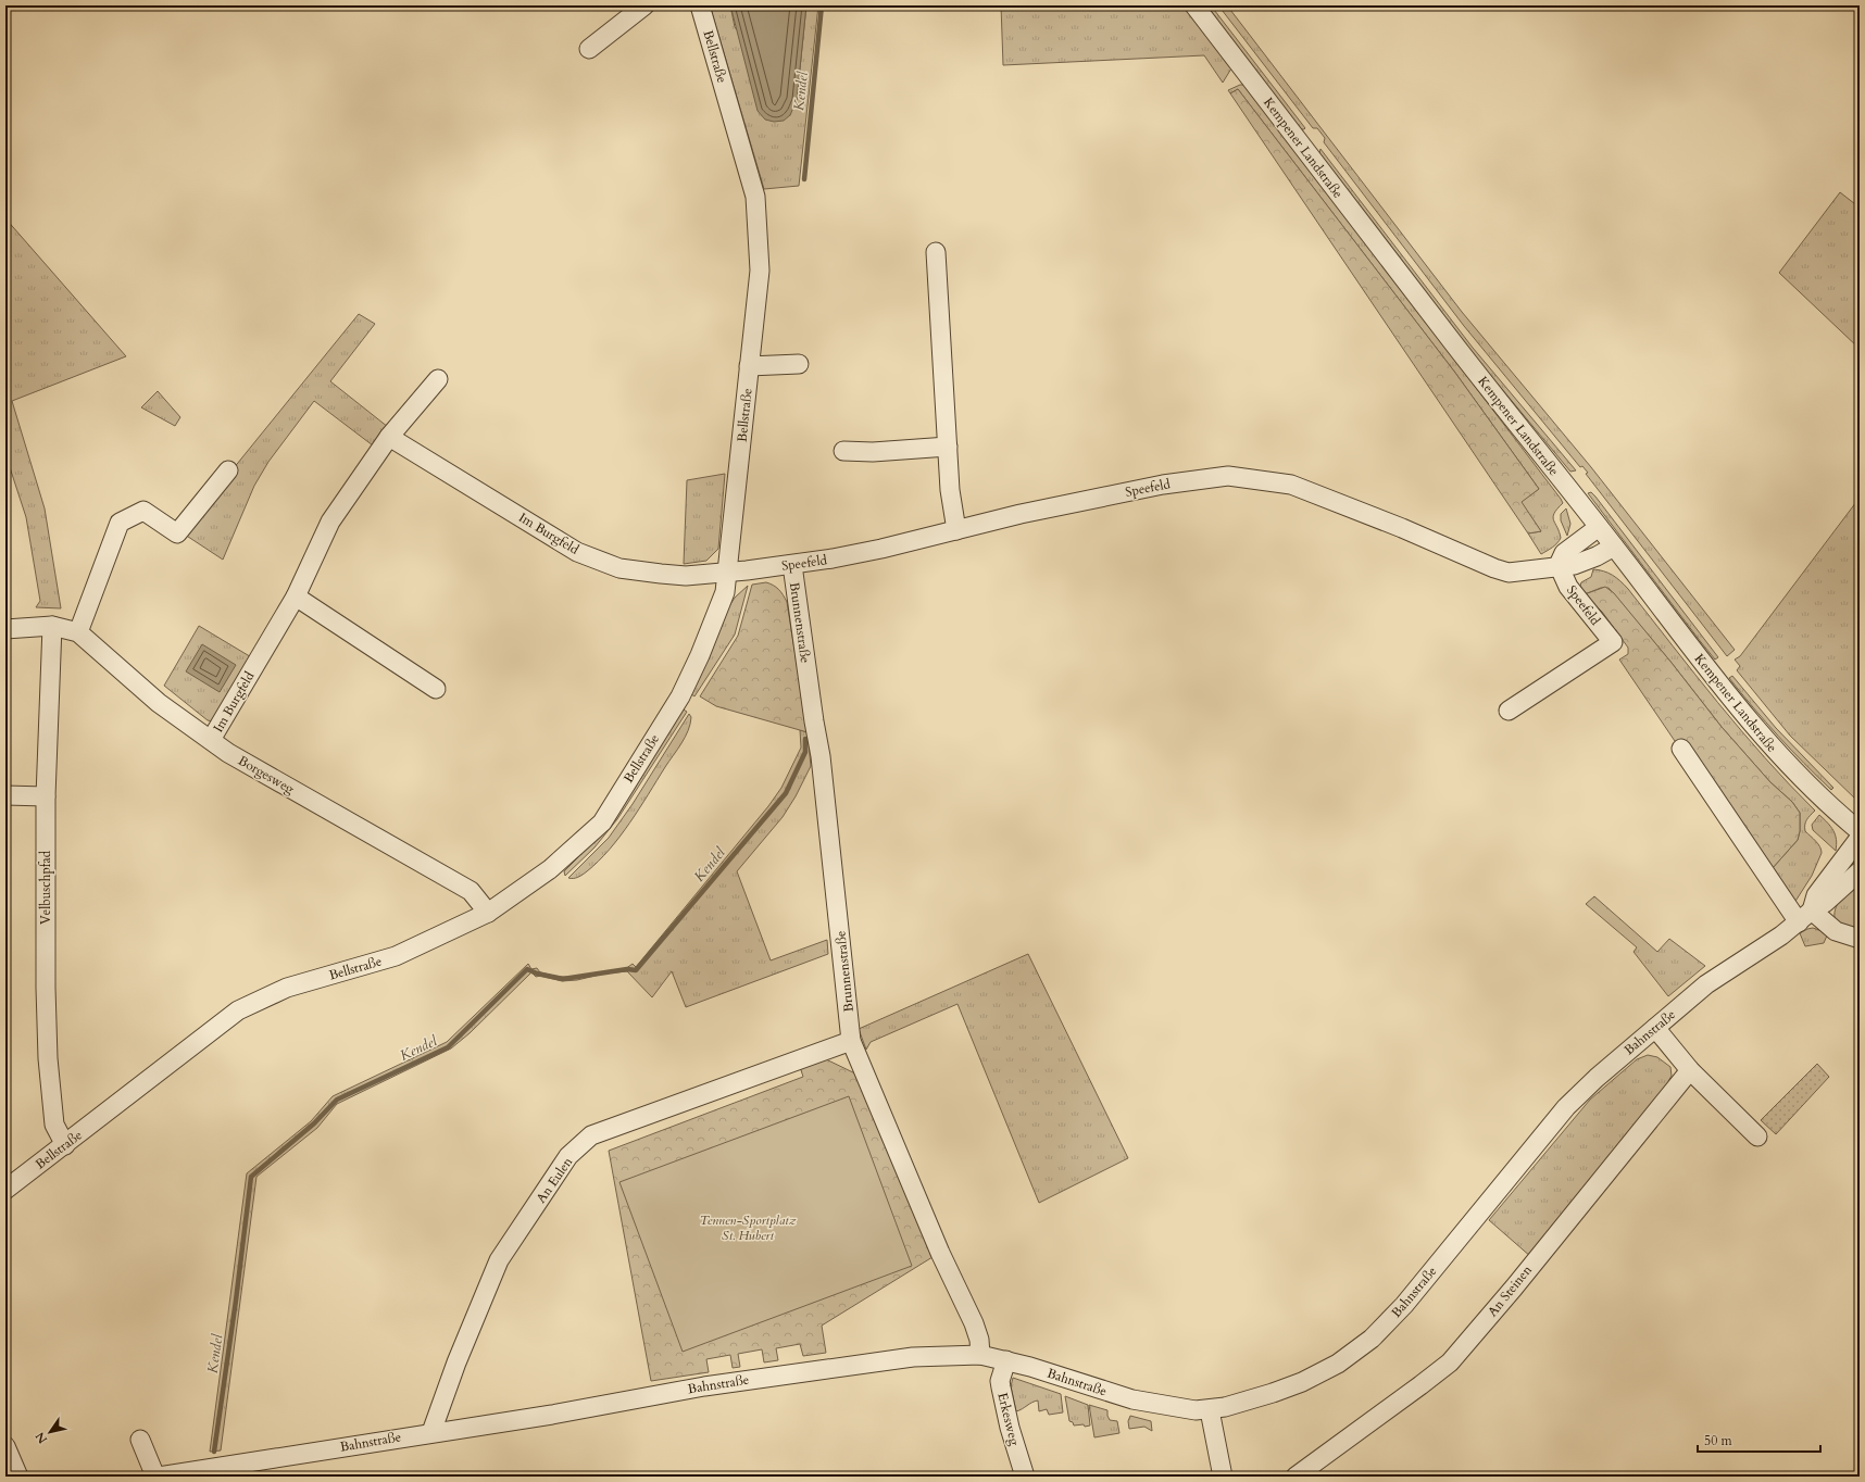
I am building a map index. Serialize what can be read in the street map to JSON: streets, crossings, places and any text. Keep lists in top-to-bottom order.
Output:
{
  "streets": {
    "street": [
      "Bellstraße",
      "Kempener Landstraße",
      "Speefeld",
      "Im Burgfeld",
      "Brunnenstraße",
      "Borgesweg",
      "Velbuschpfad",
      "Bahnstraße",
      "An Eulen",
      "An Steinen",
      "Erkesweg"
    ]
  },
  "crossings": [
    ["Bellstraße", "Speefeld"],
    ["Bellstraße", "Im Burgfeld"],
    ["Bellstraße", "Borgesweg"],
    ["Bellstraße", "Velbuschpfad"],
    ["Kempener Landstraße", "Speefeld"],
    ["Speefeld", "Im Burgfeld"],
    ["Speefeld", "Brunnenstraße"],
    ["Im Burgfeld", "Borgesweg"],
    ["Brunnenstraße", "Bahnstraße"],
    ["Brunnenstraße", "An Eulen"],
    ["Borgesweg", "Velbuschpfad"],
    ["Bahnstraße", "An Eulen"],
    ["Bahnstraße", "Erkesweg"]
  ],
  "water": ["Kendel"],
  "parks": ["Tennen-Sportplatz St. Hubert"],
  "scale_bar": "50 m",
  "north": "bottom left"
}
